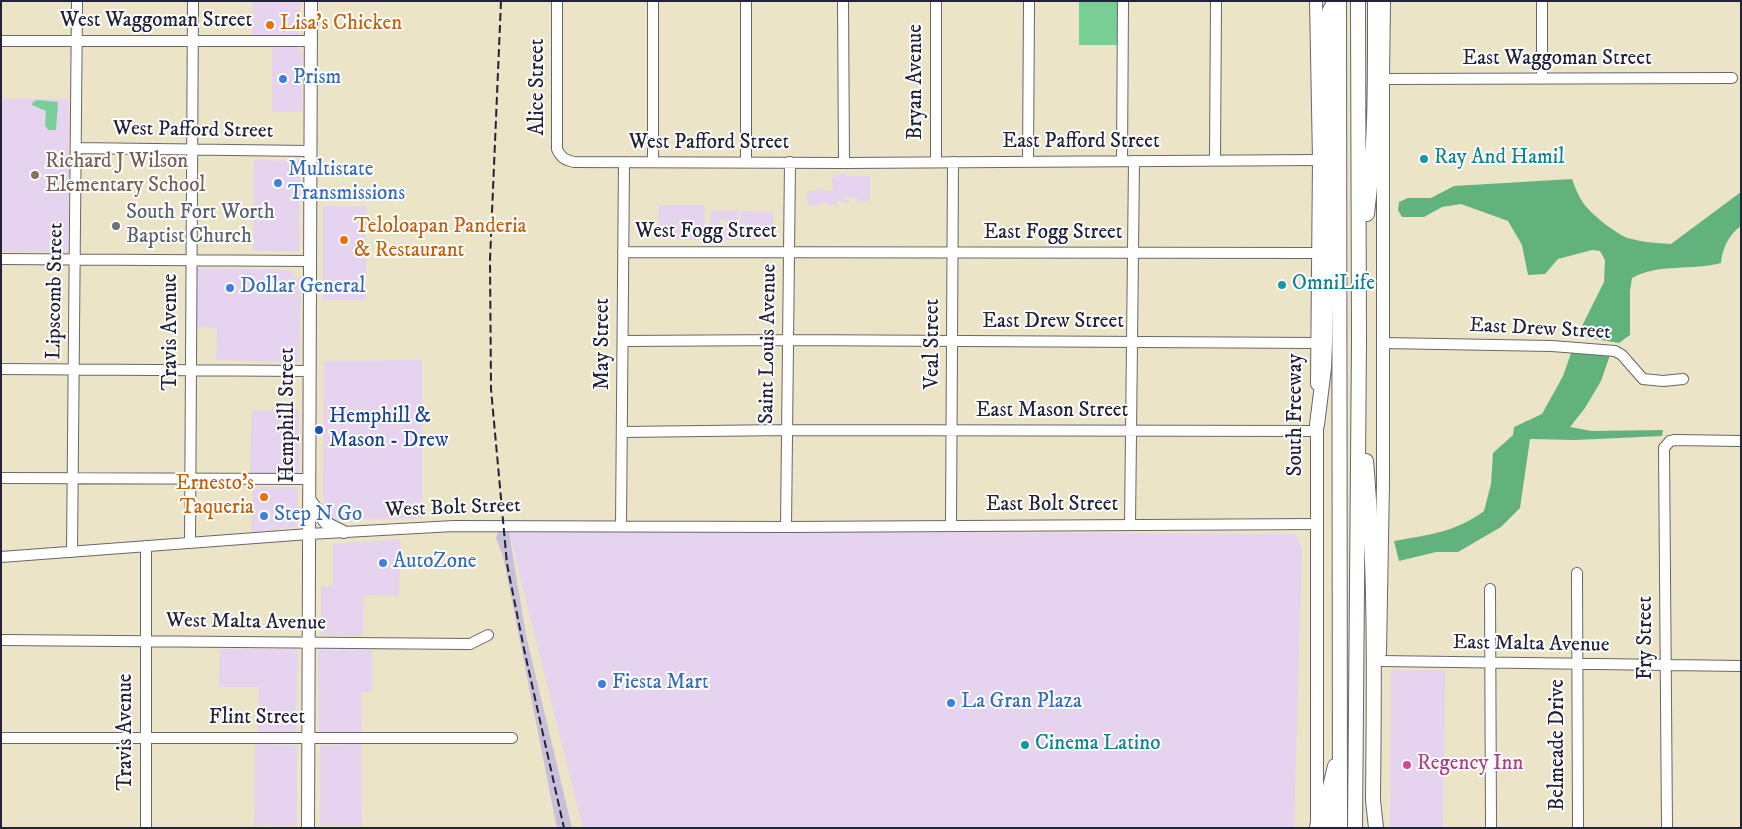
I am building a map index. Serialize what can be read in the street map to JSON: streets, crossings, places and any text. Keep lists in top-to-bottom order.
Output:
{
  "streets": {
    "highway": ["South Freeway"],
    "main road": ["Hemphill Street"],
    "street": [
      "West Waggoman Street",
      "East Waggoman Street",
      "Bryan Avenue",
      "Alice Street",
      "West Pafford Street",
      "East Pafford Street",
      "West Fogg Street",
      "East Fogg Street",
      "Lipscomb Street",
      "East Drew Street",
      "Travis Avenue",
      "May Street",
      "Saint Louis Avenue",
      "Veal Street",
      "East Mason Street",
      "East Bolt Street",
      "West Bolt Street",
      "West Malta Avenue",
      "Fry Street",
      "East Malta Avenue",
      "Flint Street",
      "Belmeade Drive"
    ]
  },
  "crossings": [
    ["West Waggoman Street", "Lipscomb Street"],
    ["West Waggoman Street", "Travis Avenue"],
    ["West Waggoman Street", "Hemphill Street"],
    ["Bryan Avenue", "East Pafford Street"],
    ["Alice Street", "West Pafford Street"],
    ["West Pafford Street", "East Pafford Street"],
    ["West Pafford Street", "Lipscomb Street"],
    ["West Pafford Street", "Travis Avenue"],
    ["West Pafford Street", "May Street"],
    ["West Pafford Street", "Saint Louis Avenue"],
    ["West Pafford Street", "Hemphill Street"],
    ["East Pafford Street", "Veal Street"],
    ["East Pafford Street", "South Freeway"],
    ["West Fogg Street", "East Fogg Street"],
    ["West Fogg Street", "May Street"],
    ["West Fogg Street", "Saint Louis Avenue"],
    ["East Fogg Street", "Saint Louis Avenue"],
    ["East Fogg Street", "Veal Street"],
    ["East Fogg Street", "South Freeway"],
    ["Lipscomb Street", "West Bolt Street"],
    ["East Drew Street", "May Street"],
    ["East Drew Street", "Saint Louis Avenue"],
    ["East Drew Street", "Veal Street"],
    ["East Drew Street", "South Freeway"],
    ["Travis Avenue", "West Bolt Street"],
    ["Travis Avenue", "West Malta Avenue"],
    ["Travis Avenue", "Flint Street"],
    ["May Street", "East Mason Street"],
    ["May Street", "West Bolt Street"],
    ["Saint Louis Avenue", "East Mason Street"],
    ["Saint Louis Avenue", "East Bolt Street"],
    ["Saint Louis Avenue", "West Bolt Street"],
    ["Veal Street", "East Mason Street"],
    ["Veal Street", "East Bolt Street"],
    ["East Mason Street", "South Freeway"],
    ["Hemphill Street", "West Bolt Street"],
    ["Hemphill Street", "West Malta Avenue"],
    ["Hemphill Street", "Flint Street"],
    ["South Freeway", "East Bolt Street"],
    ["East Bolt Street", "West Bolt Street"],
    ["Fry Street", "East Malta Avenue"],
    ["East Malta Avenue", "Belmeade Drive"]
  ],
  "places": [
    "Lisa's Chicken",
    "Prism",
    "Ray And Hamil",
    "Richard J Wilson Elementary School",
    "Multistate Transmissions",
    "South Fort Worth Baptist Church",
    "Teloloapan Panderia & Restaurant",
    "OmniLife",
    "Dollar General",
    "Hemphill & Mason - Drew",
    "Ernesto's Taqueria",
    "Step N Go",
    "AutoZone",
    "Fiesta Mart",
    "La Gran Plaza",
    "Cinema Latino",
    "Regency Inn"
  ]
}
